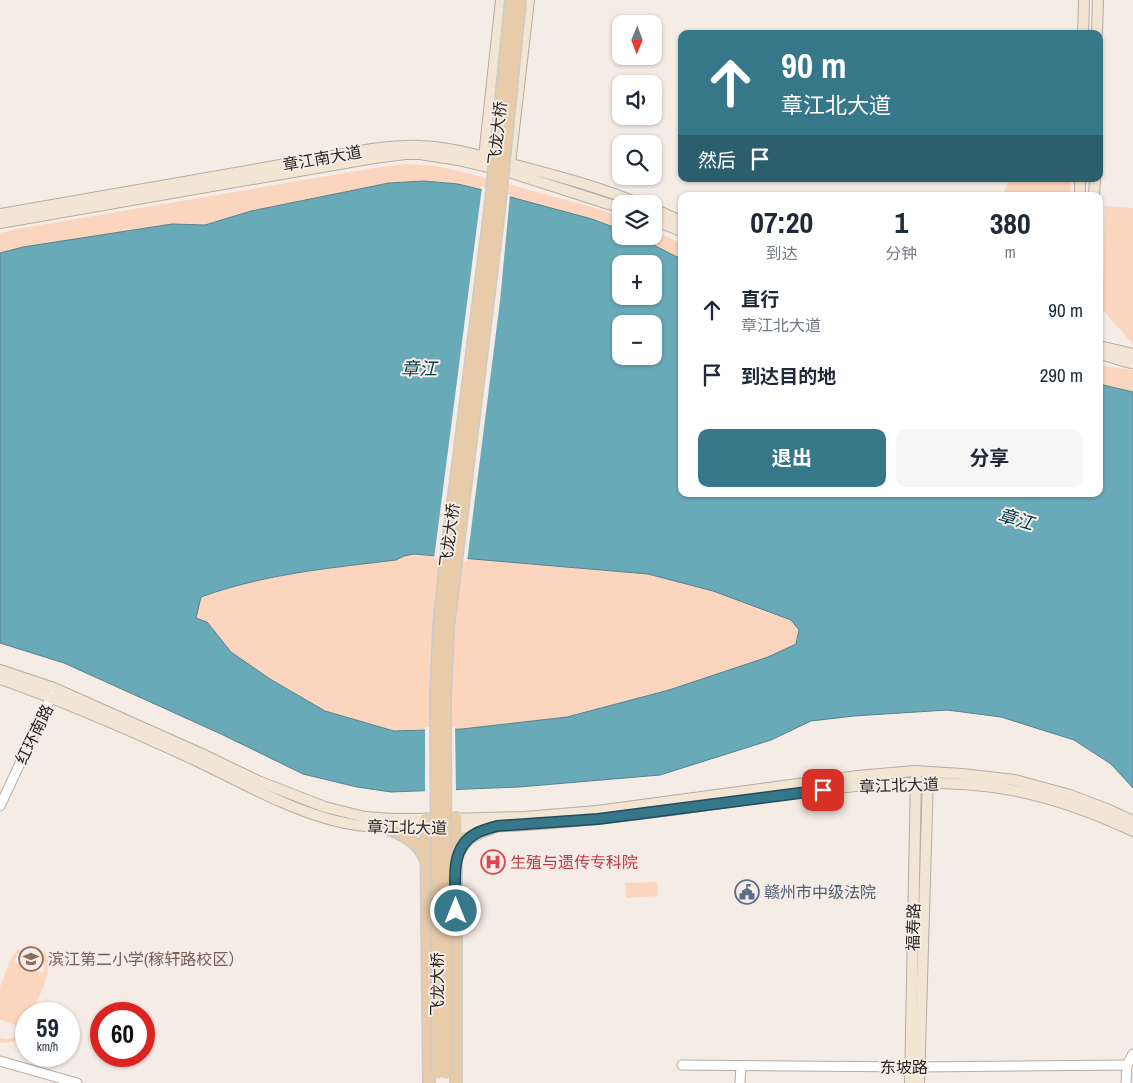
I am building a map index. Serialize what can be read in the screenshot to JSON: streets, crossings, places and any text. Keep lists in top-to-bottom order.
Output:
{
  "streets": {
    "main road": [
      "飞龙大桥",
      "章江南大道",
      "章江北大道",
      "福寿路"
    ],
    "street": ["红环南路", "东坡路"]
  },
  "crossings": [
    ["红环南路", "章江北大道"],
    ["章江北大道", "福寿路"],
    ["福寿路", "东坡路"]
  ],
  "water": ["章江"],
  "places": {
    "hospital": ["生殖与遗传专科院"],
    "public building": ["赣州市中级法院"],
    "school or university": ["滨江第二小学(稼轩路校区）"]
  },
  "north": "bottom",
  "page": {
    "map_buttons": ["+", "−"],
    "turn": ["90 m", "章江北大道"],
    "then": "然后",
    "eta": [
      "07:20",
      "到达",
      "1",
      "分钟",
      "380",
      "m"
    ],
    "list": [
      {
        "name": "直行",
        "note": "章江北大道",
        "value": "90 m"
      },
      {
        "name": "到达目的地",
        "value": "290 m"
      }
    ],
    "buttons": ["退出", "分享"],
    "speed": "59 km/h",
    "limit": "60"
  }
}
